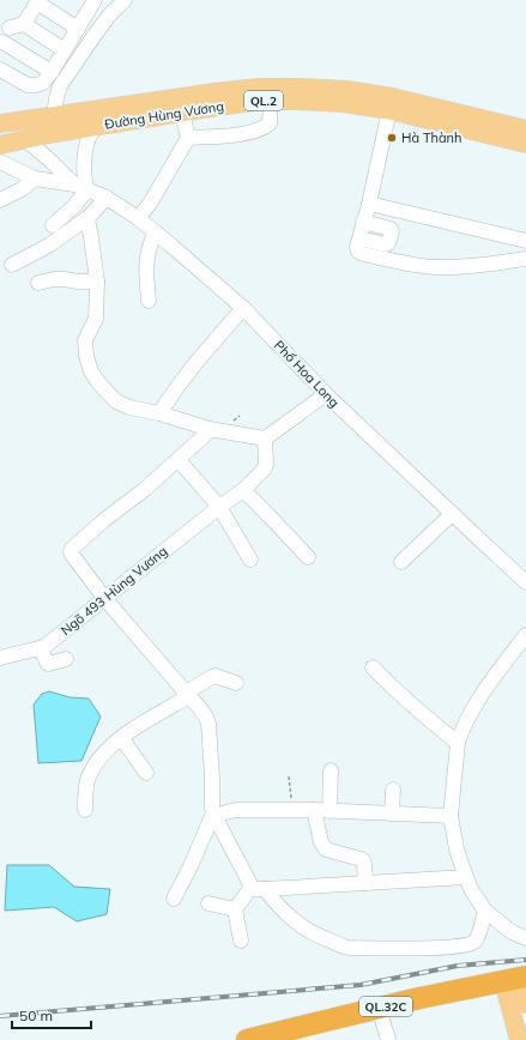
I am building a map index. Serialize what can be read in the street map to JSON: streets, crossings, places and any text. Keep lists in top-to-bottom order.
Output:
{
  "streets": {
    "highway": ["QL.32C"],
    "main road": ["QL.2", "Đường Hùng Vương"],
    "street": ["Phố Hoa Long", "Ngõ 493 Hùng Vương"]
  },
  "crossings": [
    ["Đường Hùng Vương", "Phố Hoa Long"]
  ],
  "places": ["Hà Thành"],
  "scale_bar": "50 m"
}
